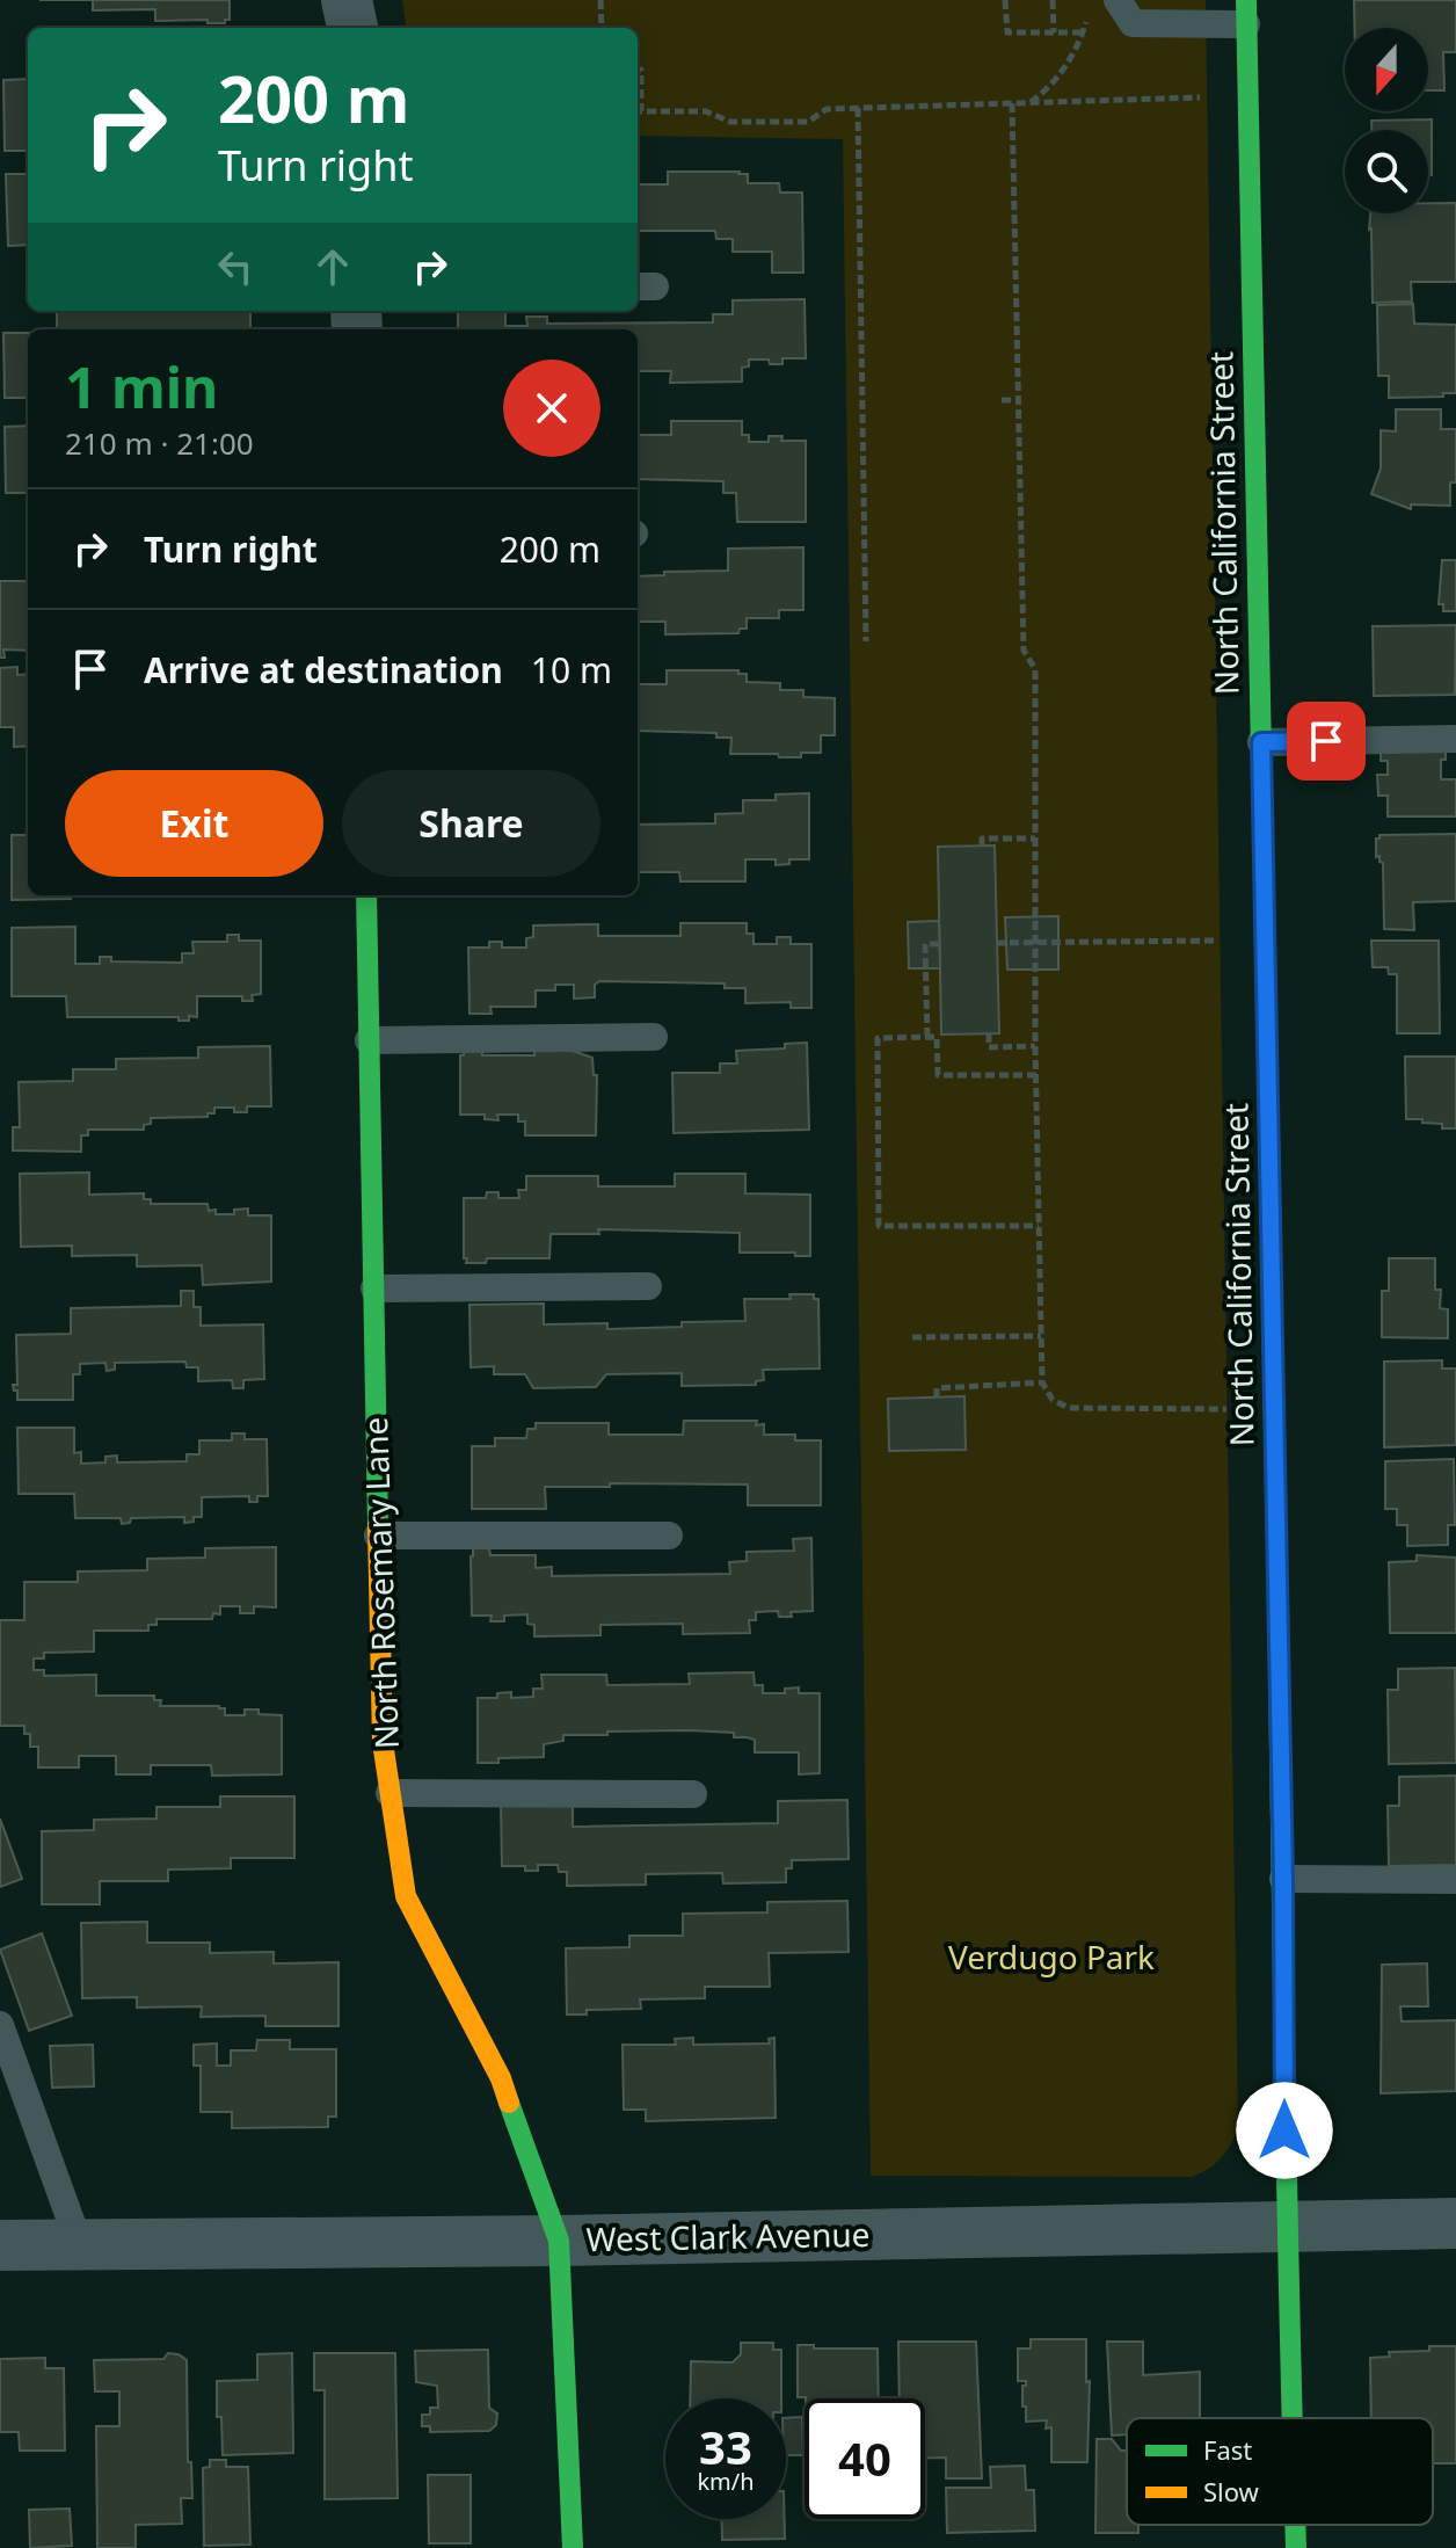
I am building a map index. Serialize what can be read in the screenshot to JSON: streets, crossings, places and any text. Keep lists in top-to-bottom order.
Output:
{
  "streets": {
    "street": ["North California Street", "North Rosemary Lane", "West Clark Avenue"]
  },
  "crossings": [
    ["North California Street", "West Clark Avenue"],
    ["North Rosemary Lane", "West Clark Avenue"]
  ],
  "parks": ["Verdugo Park"],
  "legend": ["Fast", "Slow"],
  "north": "bottom",
  "page": {
    "turn": ["200 m", "Turn right"],
    "heading": ["1 min", "210 m · 21:00"],
    "list": [
      {
        "name": "Turn right",
        "value": "200 m"
      },
      {
        "name": "Arrive at destination",
        "value": "10 m"
      }
    ],
    "buttons": ["Exit", "Share"],
    "speed": "33 km/h",
    "limit": "40"
  }
}
